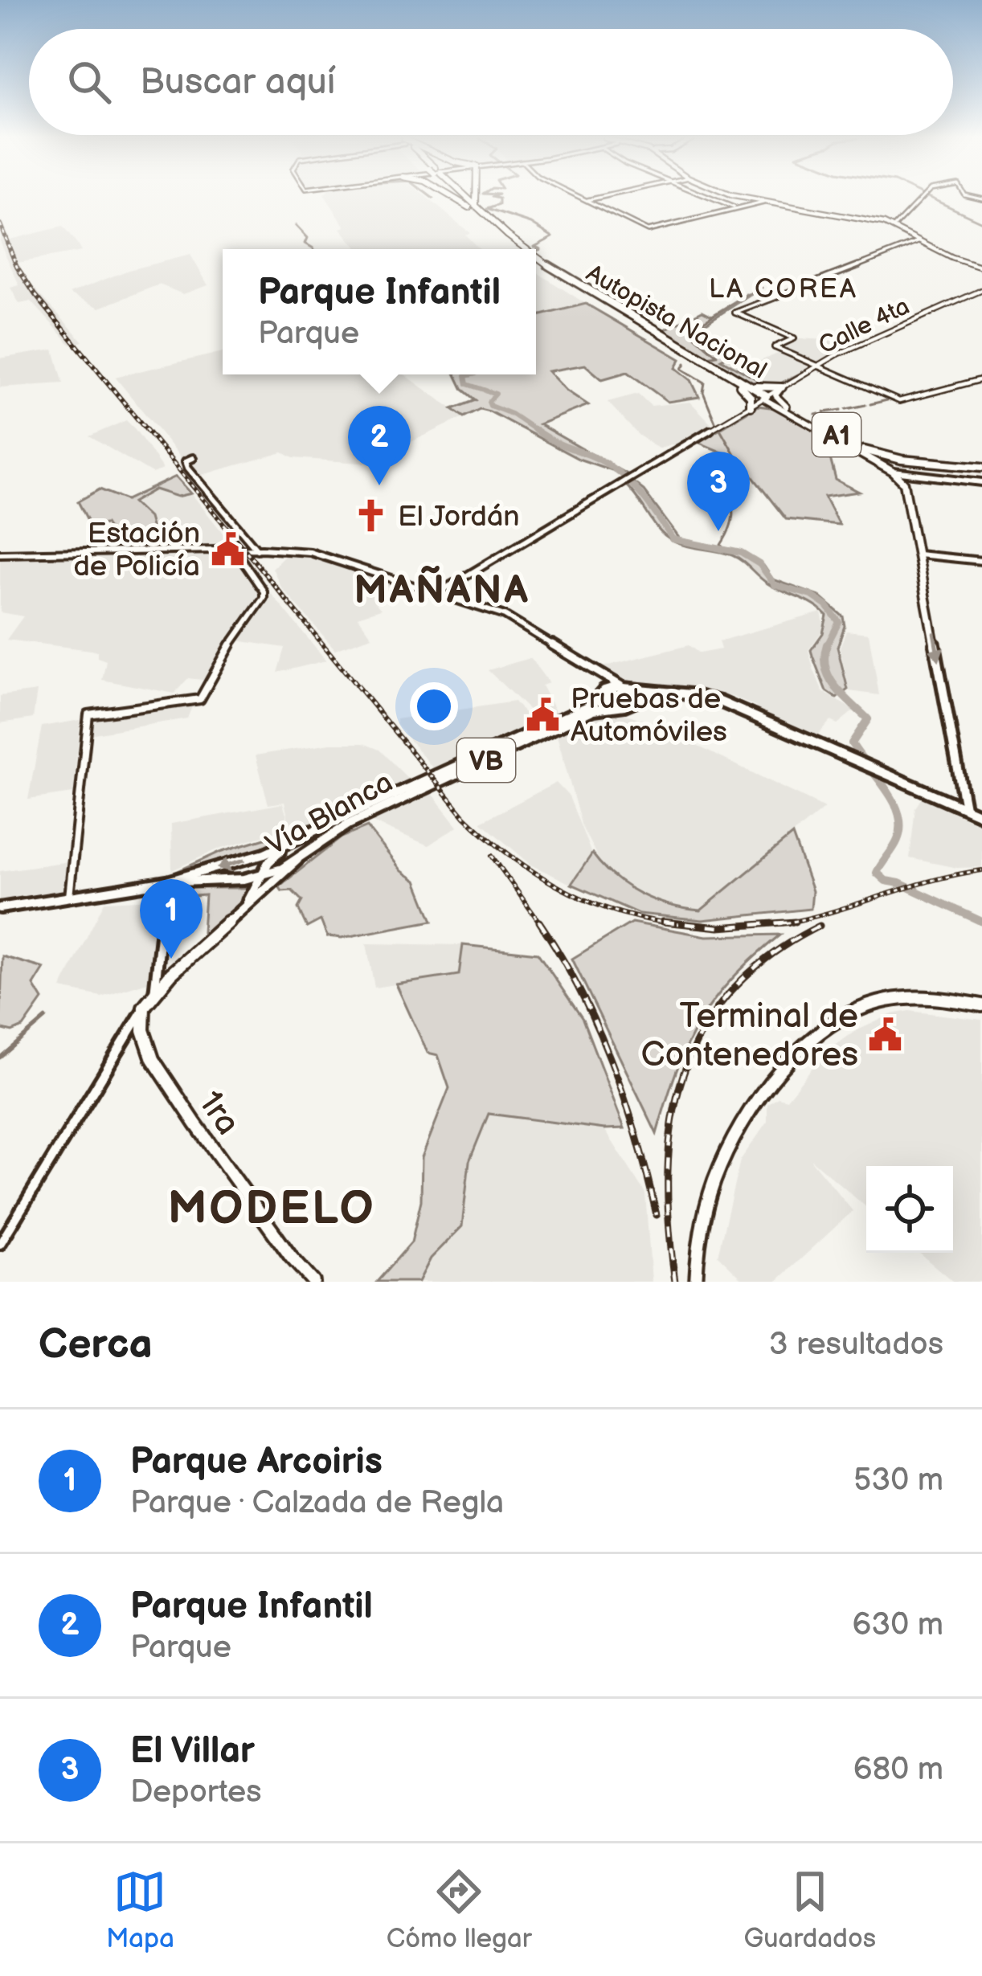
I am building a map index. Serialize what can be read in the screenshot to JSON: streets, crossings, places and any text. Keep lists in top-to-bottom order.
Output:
{
  "streets": {
    "highway": ["Autopista Nacional", "A1"],
    "main road": [
      "Calle 4ta",
      "VB",
      "Vía Blanca",
      "1ra"
    ]
  },
  "crossings": [
    ["Autopista Nacional", "Calle 4ta"],
    ["VB", "Vía Blanca"]
  ],
  "districts": ["LA COREA", "MAÑANA", "MODELO"],
  "places": {
    "church": ["El Jordán"],
    "public building": ["Estación de Policía", "Pruebas de Automóviles", "Terminal de Contenedores"]
  },
  "page": {
    "search": "Buscar aquí",
    "popup": ["Parque Infantil", "Parque"],
    "pins": ["2", "3", "1"],
    "heading": ["Cerca", "3 resultados"],
    "list": [
      {
        "mark": "1",
        "name": "Parque Arcoiris",
        "note": "Parque · Calzada de Regla",
        "value": "530 m"
      },
      {
        "mark": "2",
        "name": "Parque Infantil",
        "note": "Parque",
        "value": "630 m"
      },
      {
        "mark": "3",
        "name": "El Villar",
        "note": "Deportes",
        "value": "680 m"
      }
    ],
    "nav": ["Mapa", "Cómo llegar", "Guardados"]
  }
}
